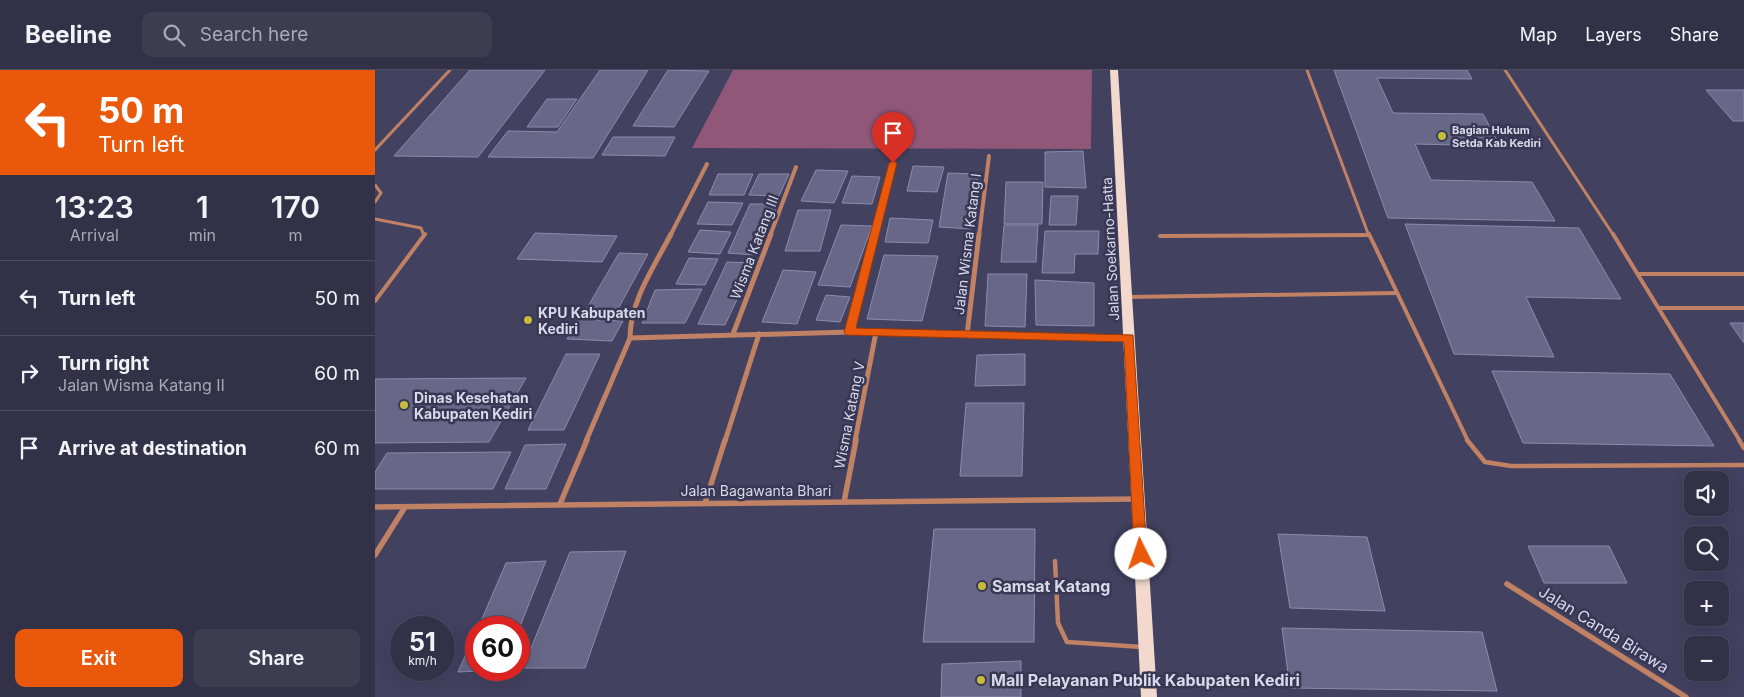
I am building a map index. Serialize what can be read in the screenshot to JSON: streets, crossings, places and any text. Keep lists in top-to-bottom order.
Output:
{
  "streets": {
    "main road": ["Jalan Soekarno-Hatta"],
    "street": [
      "Jalan Wisma Katang I",
      "Wisma Katang III",
      "Wisma Katang V",
      "Jalan Bagawanta Bhari",
      "Jalan Canda Birawa"
    ]
  },
  "crossings": [
    ["Jalan Soekarno-Hatta", "Jalan Bagawanta Bhari"],
    ["Wisma Katang V", "Jalan Bagawanta Bhari"]
  ],
  "places": [
    "Bagian Hukum Setda Kab Kediri",
    "KPU Kabupaten Kediri",
    "Dinas Kesehatan Kabupaten Kediri",
    "Samsat Katang",
    "Mall Pelayanan Publik Kabupaten Kediri"
  ],
  "page": {
    "header": "Beeline",
    "search": "Search here",
    "nav": ["Map", "Layers", "Share"],
    "turn": ["50 m", "Turn left"],
    "eta": [
      "13:23",
      "Arrival",
      "1",
      "min",
      "170",
      "m"
    ],
    "list": [
      {
        "name": "Turn left",
        "value": "50 m"
      },
      {
        "name": "Turn right",
        "note": "Jalan Wisma Katang II",
        "value": "60 m"
      },
      {
        "name": "Arrive at destination",
        "value": "60 m"
      }
    ],
    "map_buttons": ["+", "−"],
    "speed": "51 km/h",
    "limit": "60",
    "buttons": ["Exit", "Share"]
  }
}
